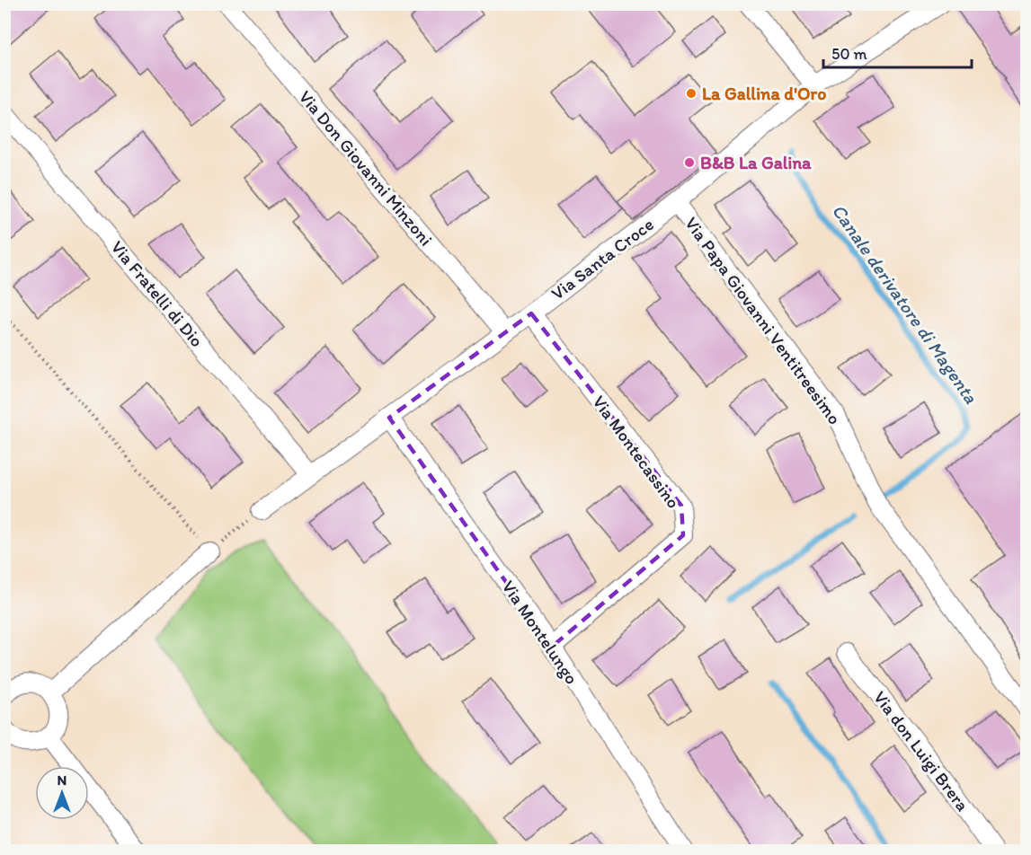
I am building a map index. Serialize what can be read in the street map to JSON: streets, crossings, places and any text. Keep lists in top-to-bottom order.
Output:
{
  "streets": {
    "street": [
      "Via Don Giovanni Minzoni",
      "Via Santa Croce",
      "Via Fratelli di Dio",
      "Via Papa Giovanni Ventitreesimo",
      "Via Montecassino",
      "Via Montelungo",
      "Via don Luigi Brera"
    ]
  },
  "crossings": [
    ["Via Don Giovanni Minzoni", "Via Santa Croce"],
    ["Via Santa Croce", "Via Fratelli di Dio"],
    ["Via Santa Croce", "Via Papa Giovanni Ventitreesimo"],
    ["Via Santa Croce", "Via Montecassino"],
    ["Via Santa Croce", "Via Montelungo"],
    ["Via Montecassino", "Via Montelungo"]
  ],
  "water": ["Canale derivatore di Magenta"],
  "places": ["La Gallina d'Oro", "B&B La Galina"],
  "scale_bar": "50 m",
  "north": "top"
}
